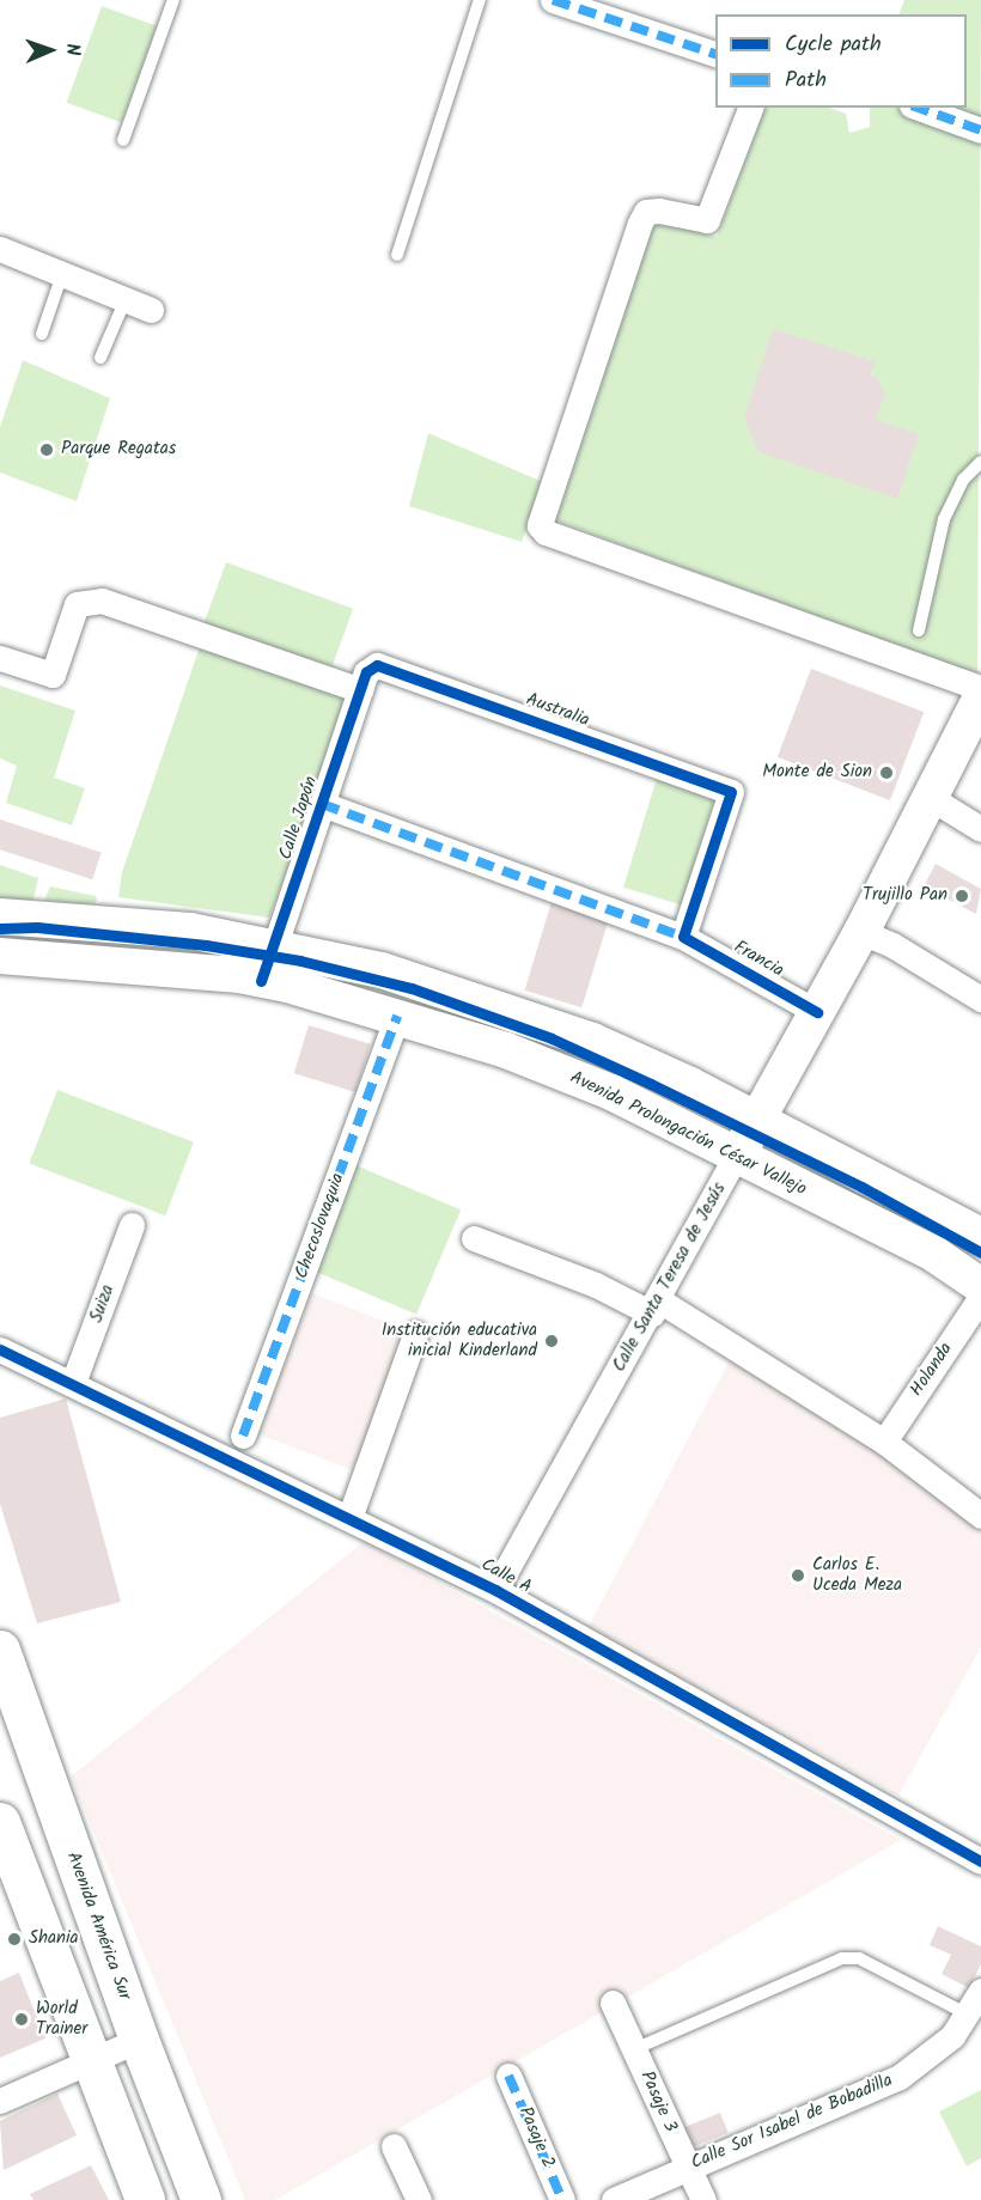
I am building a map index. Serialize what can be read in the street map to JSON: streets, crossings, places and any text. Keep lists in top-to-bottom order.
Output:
{
  "streets": {
    "main road": ["Avenida Prolongación César Vallejo", "Calle Santa Teresa de Jesús", "Avenida América Sur"],
    "street": [
      "Australia",
      "Calle Japón",
      "Francia",
      "Checoslovaquia",
      "Suiza",
      "Holanda",
      "Calle A",
      "Pasaje 3",
      "Calle Sor Isabel de Bobadilla",
      "Pasaje 2"
    ]
  },
  "crossings": [
    ["Australia", "Calle Japón"],
    ["Australia", "Francia"],
    ["Calle Japón", "Francia"],
    ["Calle Japón", "Avenida Prolongación César Vallejo"],
    ["Francia", "Calle Santa Teresa de Jesús"],
    ["Avenida Prolongación César Vallejo", "Checoslovaquia"],
    ["Avenida Prolongación César Vallejo", "Calle Santa Teresa de Jesús"],
    ["Calle Santa Teresa de Jesús", "Calle A"],
    ["Suiza", "Calle A"],
    ["Pasaje 3", "Calle Sor Isabel de Bobadilla"]
  ],
  "places": [
    "Parque Regatas",
    "Monte de Sion",
    "Trujillo Pan",
    "Institución educativa inicial Kinderland",
    "Carlos E. Uceda Meza",
    "Shania",
    "World Trainer"
  ],
  "legend": ["Cycle path", "Path"],
  "north": "right"
}
